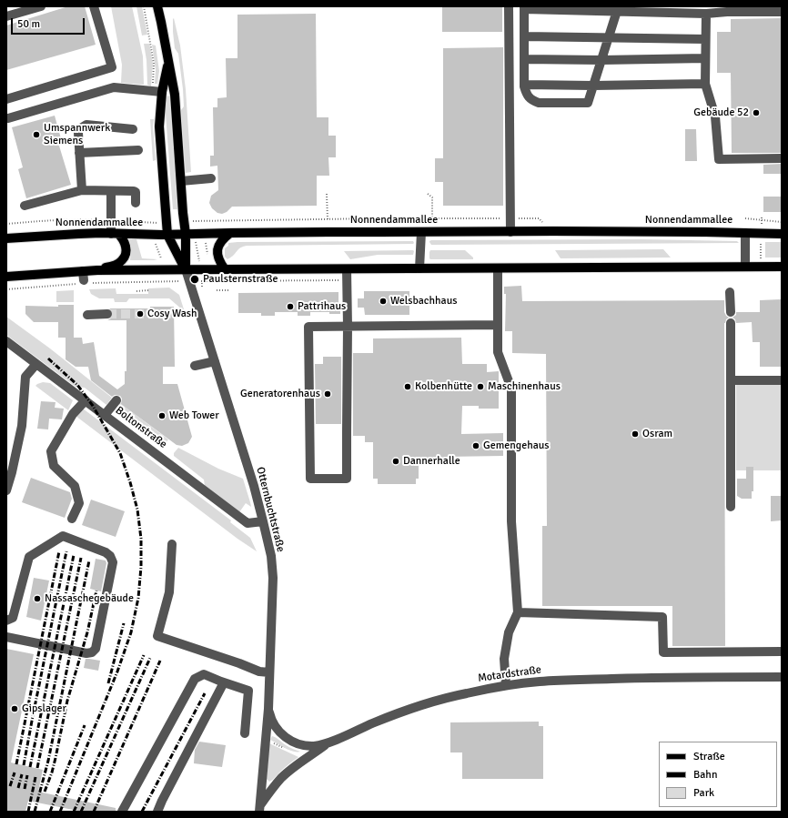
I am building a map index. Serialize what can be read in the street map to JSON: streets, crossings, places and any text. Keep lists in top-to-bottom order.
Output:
{
  "streets": {
    "main road": ["Nonnendammallee"],
    "street": ["Boltonstraße", "Otternbuchtstraße", "Motardstraße"]
  },
  "crossings": [
    ["Boltonstraße", "Otternbuchtstraße"],
    ["Otternbuchtstraße", "Motardstraße"]
  ],
  "places": [
    "Gebäude 52",
    "Umspannwerk Siemens",
    "Paulsternstraße",
    "Welsbachhaus",
    "Pattrihaus",
    "Cosy Wash",
    "Kolbenhütte",
    "Maschinenhaus",
    "Generatorenhaus",
    "Web Tower",
    "Osram",
    "Gemengehaus",
    "Dannerhalle",
    "Nassaschegebäude",
    "Gipslager"
  ],
  "legend": ["Straße", "Bahn", "Park"],
  "scale_bar": "50 m"
}
